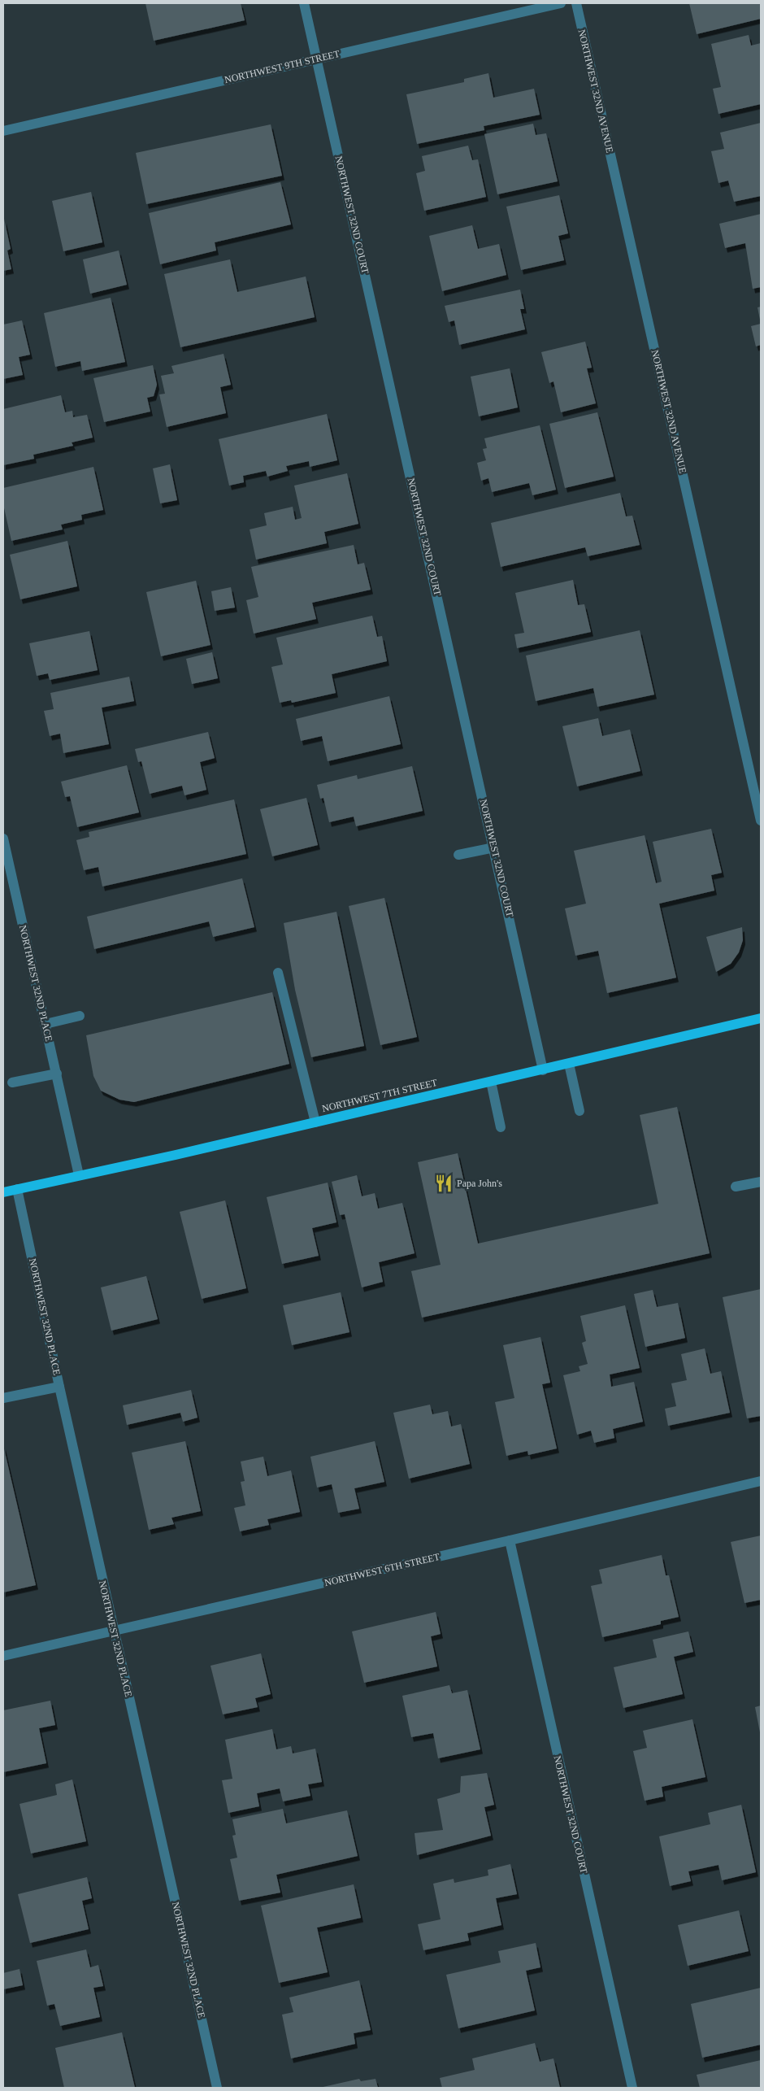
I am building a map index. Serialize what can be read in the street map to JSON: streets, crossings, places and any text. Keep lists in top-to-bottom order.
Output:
{
  "streets": {
    "main road": ["NORTHWEST 7TH STREET"],
    "street": [
      "NORTHWEST 9TH STREET",
      "NORTHWEST 32ND AVENUE",
      "NORTHWEST 32ND COURT",
      "NORTHWEST 32ND PLACE",
      "NORTHWEST 6TH STREET"
    ]
  },
  "crossings": [
    ["NORTHWEST 9TH STREET", "NORTHWEST 32ND COURT"],
    ["NORTHWEST 32ND COURT", "NORTHWEST 7TH STREET"],
    ["NORTHWEST 32ND COURT", "NORTHWEST 6TH STREET"],
    ["NORTHWEST 32ND PLACE", "NORTHWEST 7TH STREET"],
    ["NORTHWEST 32ND PLACE", "NORTHWEST 6TH STREET"]
  ],
  "places": {
    "restaurant": ["Papa John's"]
  }
}
